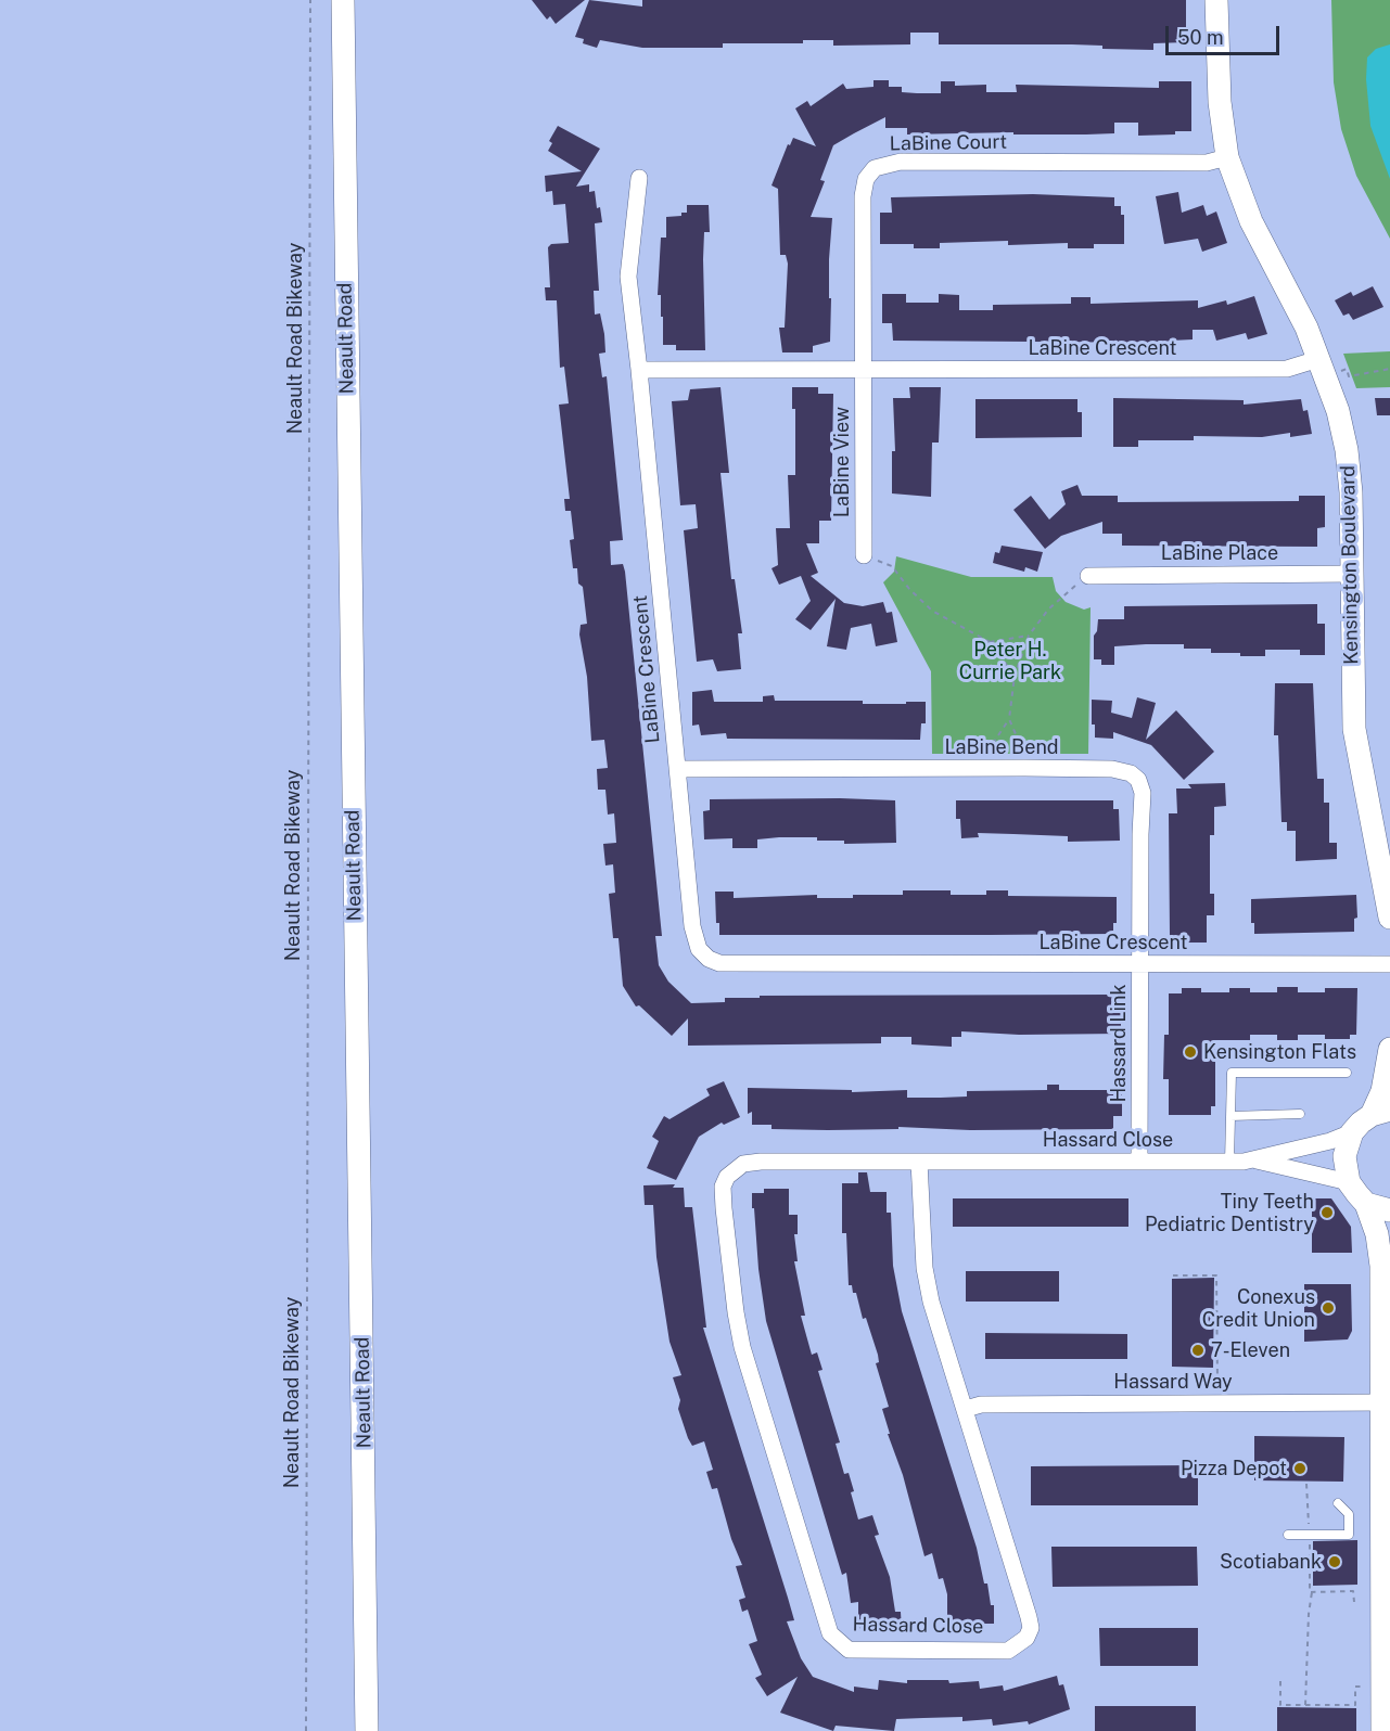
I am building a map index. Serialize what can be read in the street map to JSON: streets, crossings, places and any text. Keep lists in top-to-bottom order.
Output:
{
  "streets": {
    "main road": ["Neault Road", "Kensington Boulevard"],
    "street": [
      "LaBine Court",
      "LaBine Crescent",
      "LaBine View",
      "LaBine Place",
      "LaBine Bend",
      "Hassard Link",
      "Hassard Close",
      "Hassard Way"
    ],
    "path": ["Neault Road Bikeway"]
  },
  "crossings": [
    ["LaBine Court", "LaBine Crescent"],
    ["LaBine Court", "LaBine View"],
    ["LaBine Court", "Kensington Boulevard"],
    ["LaBine Crescent", "LaBine View"],
    ["LaBine Crescent", "Kensington Boulevard"],
    ["LaBine Crescent", "LaBine Bend"],
    ["LaBine Crescent", "Hassard Link"],
    ["LaBine Place", "Kensington Boulevard"],
    ["LaBine Bend", "Hassard Link"],
    ["Hassard Link", "Hassard Close"],
    ["Hassard Close", "Hassard Way"]
  ],
  "parks": ["Peter H. Currie Park"],
  "places": [
    "Kensington Flats",
    "Tiny Teeth Pediatric Dentistry",
    "Conexus Credit Union",
    "7-Eleven",
    "Pizza Depot",
    "Scotiabank"
  ],
  "scale_bar": "50 m"
}
